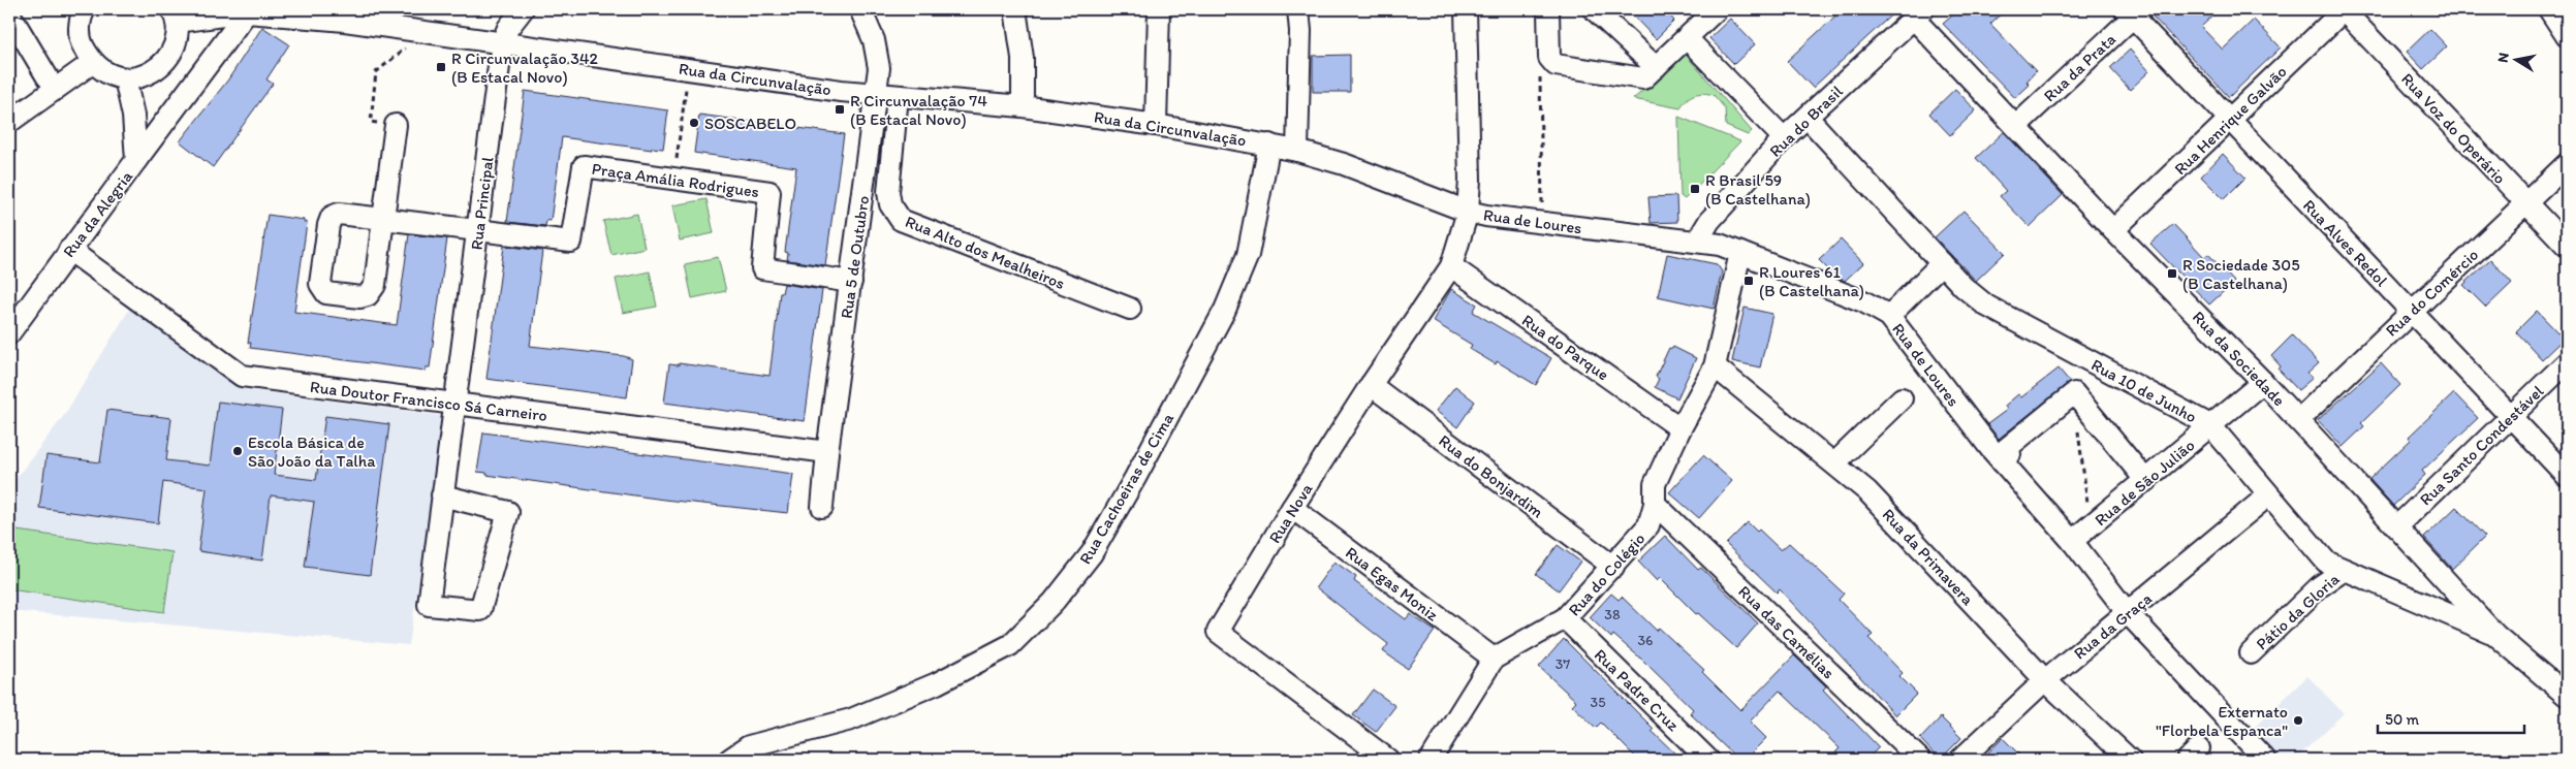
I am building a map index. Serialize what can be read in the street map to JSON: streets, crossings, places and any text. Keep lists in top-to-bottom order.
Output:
{
  "streets": {
    "street": [
      "Rua da Prata",
      "Rua da Circunvalação",
      "Rua Henrique Galvão",
      "Rua do Brasil",
      "Rua Voz do Operário",
      "Praça Amália Rodrigues",
      "Rua Principal",
      "Rua da Alegria",
      "Rua de Loures",
      "Rua Alves Redol",
      "Rua Alto dos Mealheiros",
      "Rua 5 de Outubro",
      "Rua do Comércio",
      "Rua do Parque",
      "Rua da Sociedade",
      "Rua 10 de Junho",
      "Rua Doutor Francisco Sá Carneiro",
      "Rua Santo Condestável",
      "Rua do Bonjardim",
      "Rua de São Julião",
      "Rua Cachoeiras de Cima",
      "Rua Nova",
      "Rua da Primavera",
      "Rua do Colégio",
      "Rua Egas Moniz",
      "Pátio da Gloria",
      "Rua da Graça",
      "Rua das Camélias",
      "Rua Padre Cruz"
    ]
  },
  "crossings": [
    ["Rua da Prata", "Rua Alves Redol"],
    ["Rua da Prata", "Rua da Sociedade"],
    ["Rua da Circunvalação", "Rua Principal"],
    ["Rua da Circunvalação", "Rua de Loures"],
    ["Rua da Circunvalação", "Rua Alto dos Mealheiros"],
    ["Rua da Circunvalação", "Rua 5 de Outubro"],
    ["Rua da Circunvalação", "Rua Cachoeiras de Cima"],
    ["Rua Henrique Galvão", "Rua Voz do Operário"],
    ["Rua Henrique Galvão", "Rua Alves Redol"],
    ["Rua Henrique Galvão", "Rua da Sociedade"],
    ["Rua do Brasil", "Rua de Loures"],
    ["Rua do Brasil", "Rua da Sociedade"],
    ["Rua do Brasil", "Rua 10 de Junho"],
    ["Rua Voz do Operário", "Rua do Comércio"],
    ["Praça Amália Rodrigues", "Rua Principal"],
    ["Praça Amália Rodrigues", "Rua 5 de Outubro"],
    ["Rua Principal", "Rua Doutor Francisco Sá Carneiro"],
    ["Rua da Alegria", "Rua Doutor Francisco Sá Carneiro"],
    ["Rua de Loures", "Rua de São Julião"],
    ["Rua de Loures", "Rua Nova"],
    ["Rua de Loures", "Rua do Colégio"],
    ["Rua de Loures", "Rua da Graça"],
    ["Rua Alves Redol", "Rua do Comércio"],
    ["Rua Alves Redol", "Rua Santo Condestável"],
    ["Rua 5 de Outubro", "Rua Doutor Francisco Sá Carneiro"],
    ["Rua do Comércio", "Rua da Sociedade"],
    ["Rua do Parque", "Rua Nova"],
    ["Rua do Parque", "Rua do Colégio"],
    ["Rua da Sociedade", "Rua 10 de Junho"],
    ["Rua da Sociedade", "Rua Santo Condestável"],
    ["Rua da Sociedade", "Rua de São Julião"],
    ["Rua 10 de Junho", "Rua de São Julião"],
    ["Rua 10 de Junho", "Pátio da Gloria"],
    ["Rua 10 de Junho", "Rua da Graça"],
    ["Rua do Bonjardim", "Rua Nova"],
    ["Rua do Bonjardim", "Rua do Colégio"],
    ["Rua Nova", "Rua Egas Moniz"],
    ["Rua da Primavera", "Rua do Colégio"],
    ["Rua da Primavera", "Rua da Graça"],
    ["Rua do Colégio", "Rua Egas Moniz"],
    ["Rua do Colégio", "Rua das Camélias"],
    ["Rua do Colégio", "Rua Padre Cruz"]
  ],
  "places": {
    "transit": [
      "R Circunvalação 342 (B Estacal Novo)",
      "R Circunvalação 74 (B Estacal Novo)",
      "R Brasil 59 (B Castelhana)",
      "R Sociedade 305 (B Castelhana)",
      "R Loures 61 (B Castelhana)"
    ],
    "other": ["SOSCABELO", "Escola Básica de São João da Talha", "Externato \"Florbela Espanca\""]
  },
  "house_numbers": [
    "38",
    "36",
    "37",
    "35"
  ],
  "scale_bar": "50 m",
  "north": "left"
}
